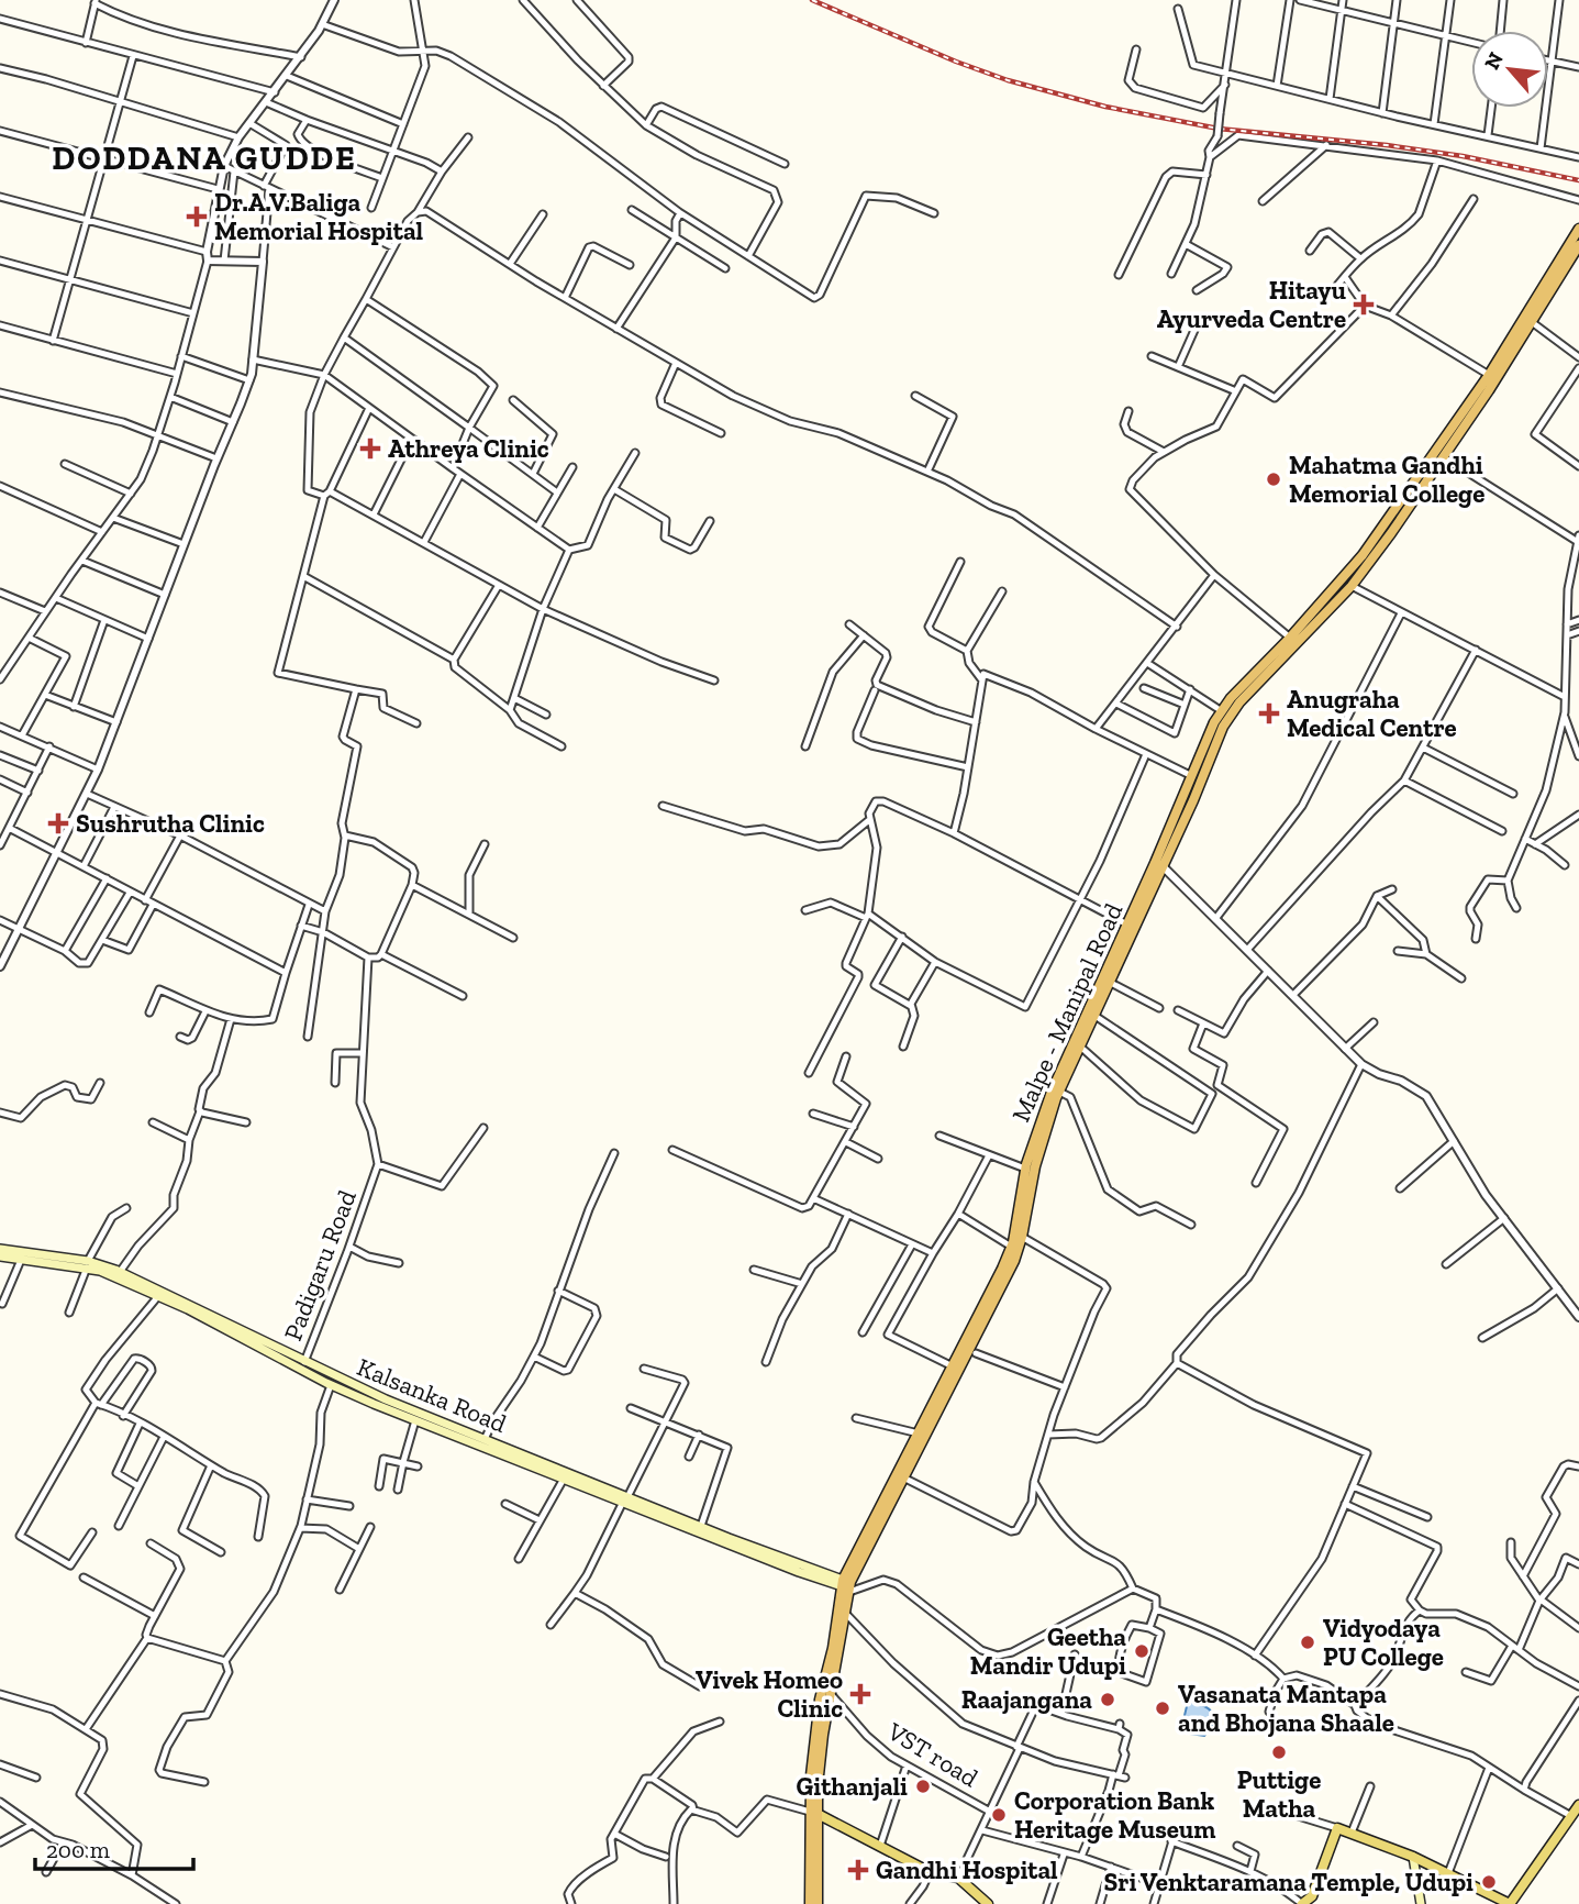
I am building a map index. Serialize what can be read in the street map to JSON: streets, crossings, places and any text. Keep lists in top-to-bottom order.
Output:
{
  "streets": {
    "highway": ["Malpe - Manipal Road"],
    "main road": ["Kalsanka Road"],
    "street": ["Padigaru Road", "VST road"]
  },
  "crossings": [
    ["Malpe - Manipal Road", "Kalsanka Road"],
    ["Malpe - Manipal Road", "VST road"],
    ["Padigaru Road", "Kalsanka Road"]
  ],
  "districts": ["DODDANA GUDDE"],
  "places": {
    "health": [
      "Dr.A.V.Baliga Memorial Hospital",
      "Hitayu Ayurveda Centre",
      "Athreya Clinic",
      "Anugraha Medical Centre",
      "Sushrutha Clinic",
      "Vivek Homeo Clinic",
      "Gandhi Hospital"
    ],
    "other": [
      "Mahatma Gandhi Memorial College",
      "Vidyodaya PU College",
      "Geetha Mandir Udupi",
      "Raajangana",
      "Vasanata Mantapa and Bhojana Shaale",
      "Puttige Matha",
      "Githanjali",
      "Corporation Bank Heritage Museum",
      "Sri Venktaramana Temple, Udupi"
    ]
  },
  "scale_bar": "200 m",
  "north": "top left"
}
